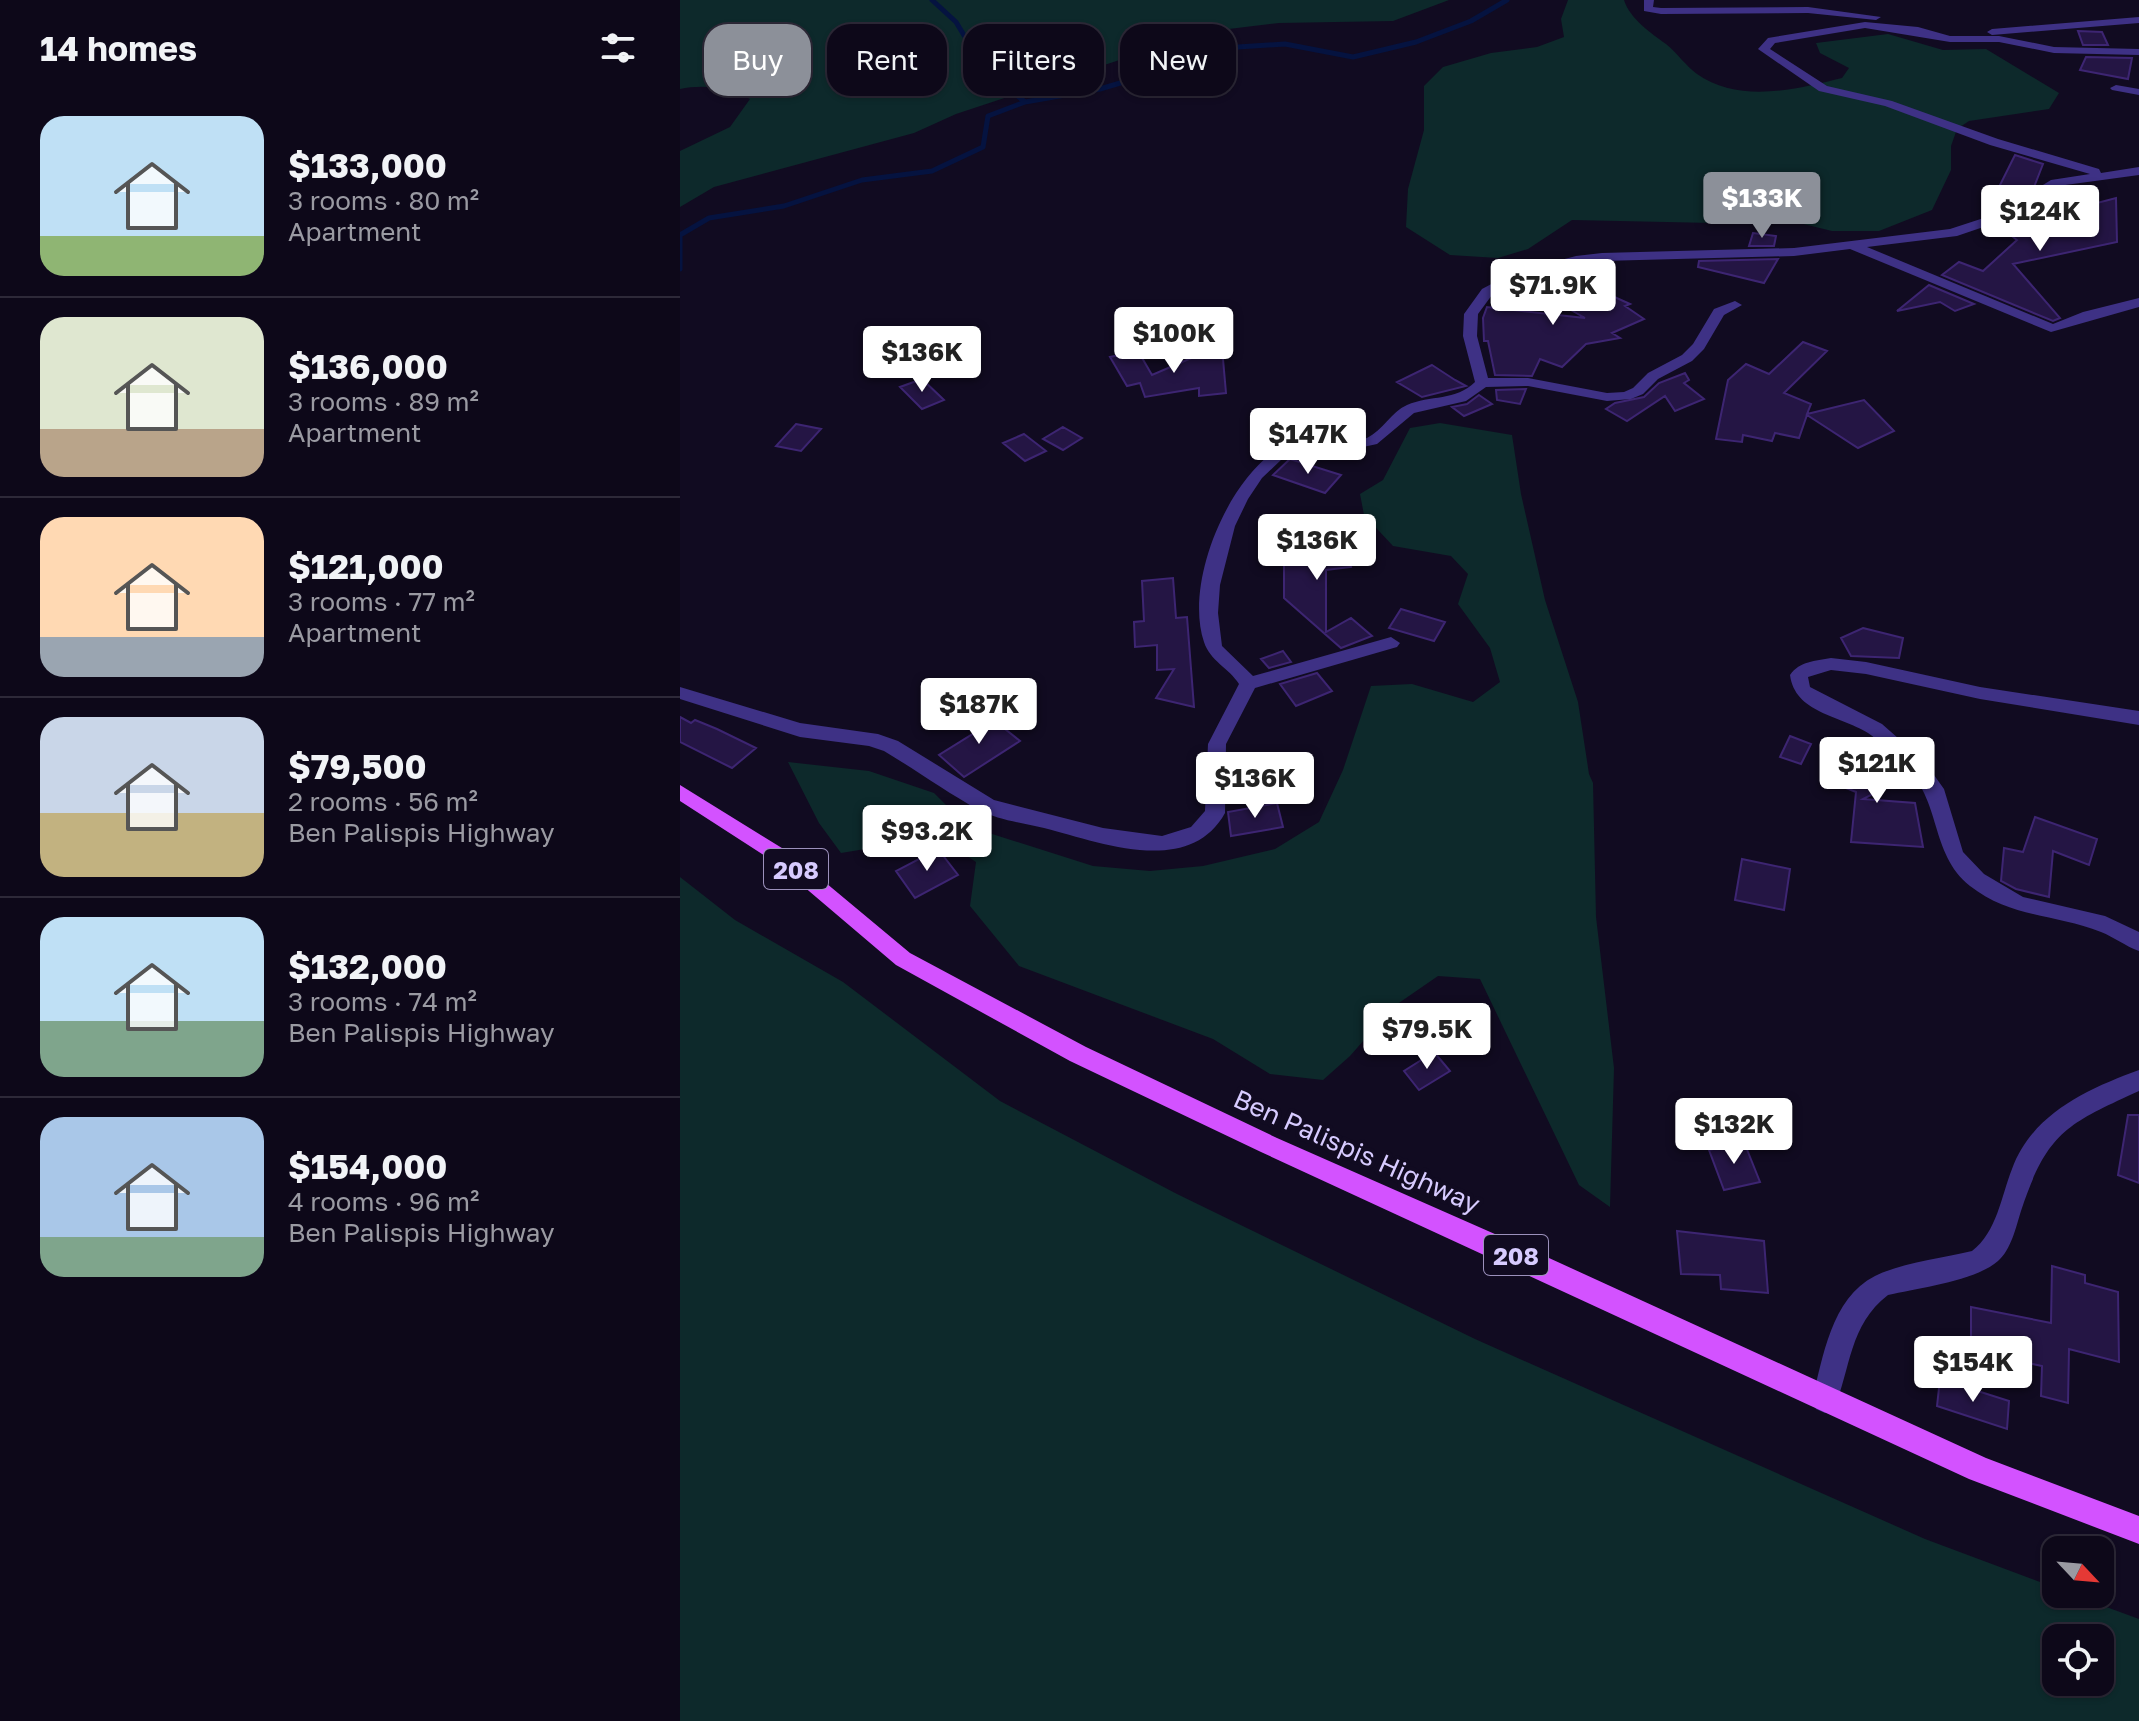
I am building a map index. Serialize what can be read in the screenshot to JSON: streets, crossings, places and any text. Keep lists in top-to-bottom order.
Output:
{
  "streets": {
    "main road": ["208", "Ben Palispis Highway"]
  },
  "north": "bottom right",
  "page": {
    "heading": "14 homes",
    "chip": [
      "Buy",
      "Rent",
      "Filters",
      "New"
    ],
    "list": [
      {
        "name": "$133,000",
        "note": "3 rooms · 80 m² · Apartment"
      },
      {
        "name": "$136,000",
        "note": "3 rooms · 89 m² · Apartment"
      },
      {
        "name": "$121,000",
        "note": "3 rooms · 77 m² · Apartment"
      },
      {
        "name": "$79,500",
        "note": "2 rooms · 56 m² · Ben Palispis Highway"
      },
      {
        "name": "$132,000",
        "note": "3 rooms · 74 m² · Ben Palispis Highway"
      },
      {
        "name": "$154,000",
        "note": "4 rooms · 96 m² · Ben Palispis Highway"
      }
    ],
    "price": [
      "$133K",
      "$124K",
      "$71.9K",
      "$100K",
      "$136K",
      "$147K",
      "$136K",
      "$187K",
      "$121K",
      "$136K",
      "$93.2K",
      "$79.5K",
      "$132K",
      "$154K"
    ]
  }
}
